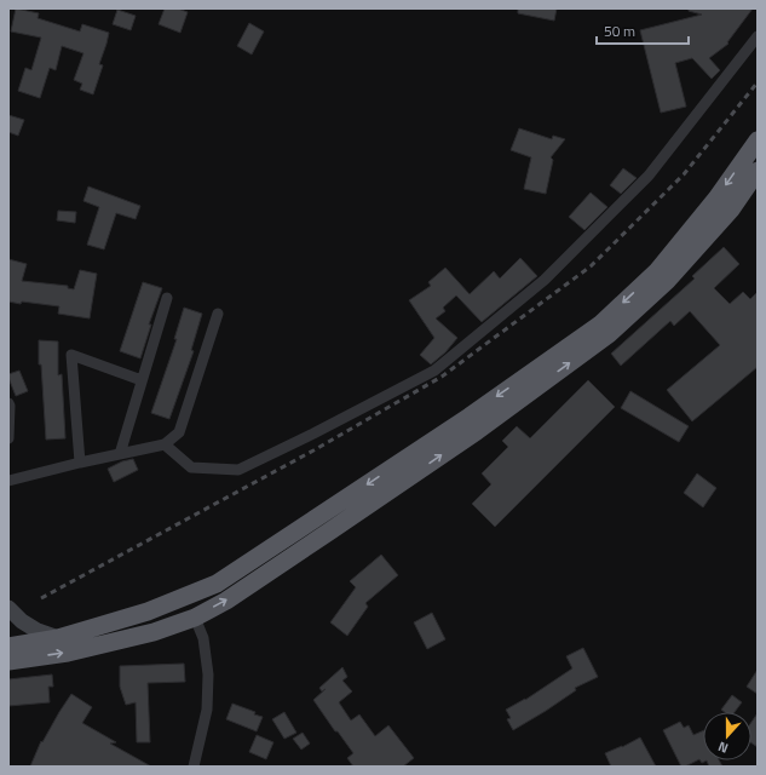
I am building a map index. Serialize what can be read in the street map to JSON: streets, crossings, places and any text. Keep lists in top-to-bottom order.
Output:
{
  "scale_bar": "50 m",
  "north": "bottom"
}
